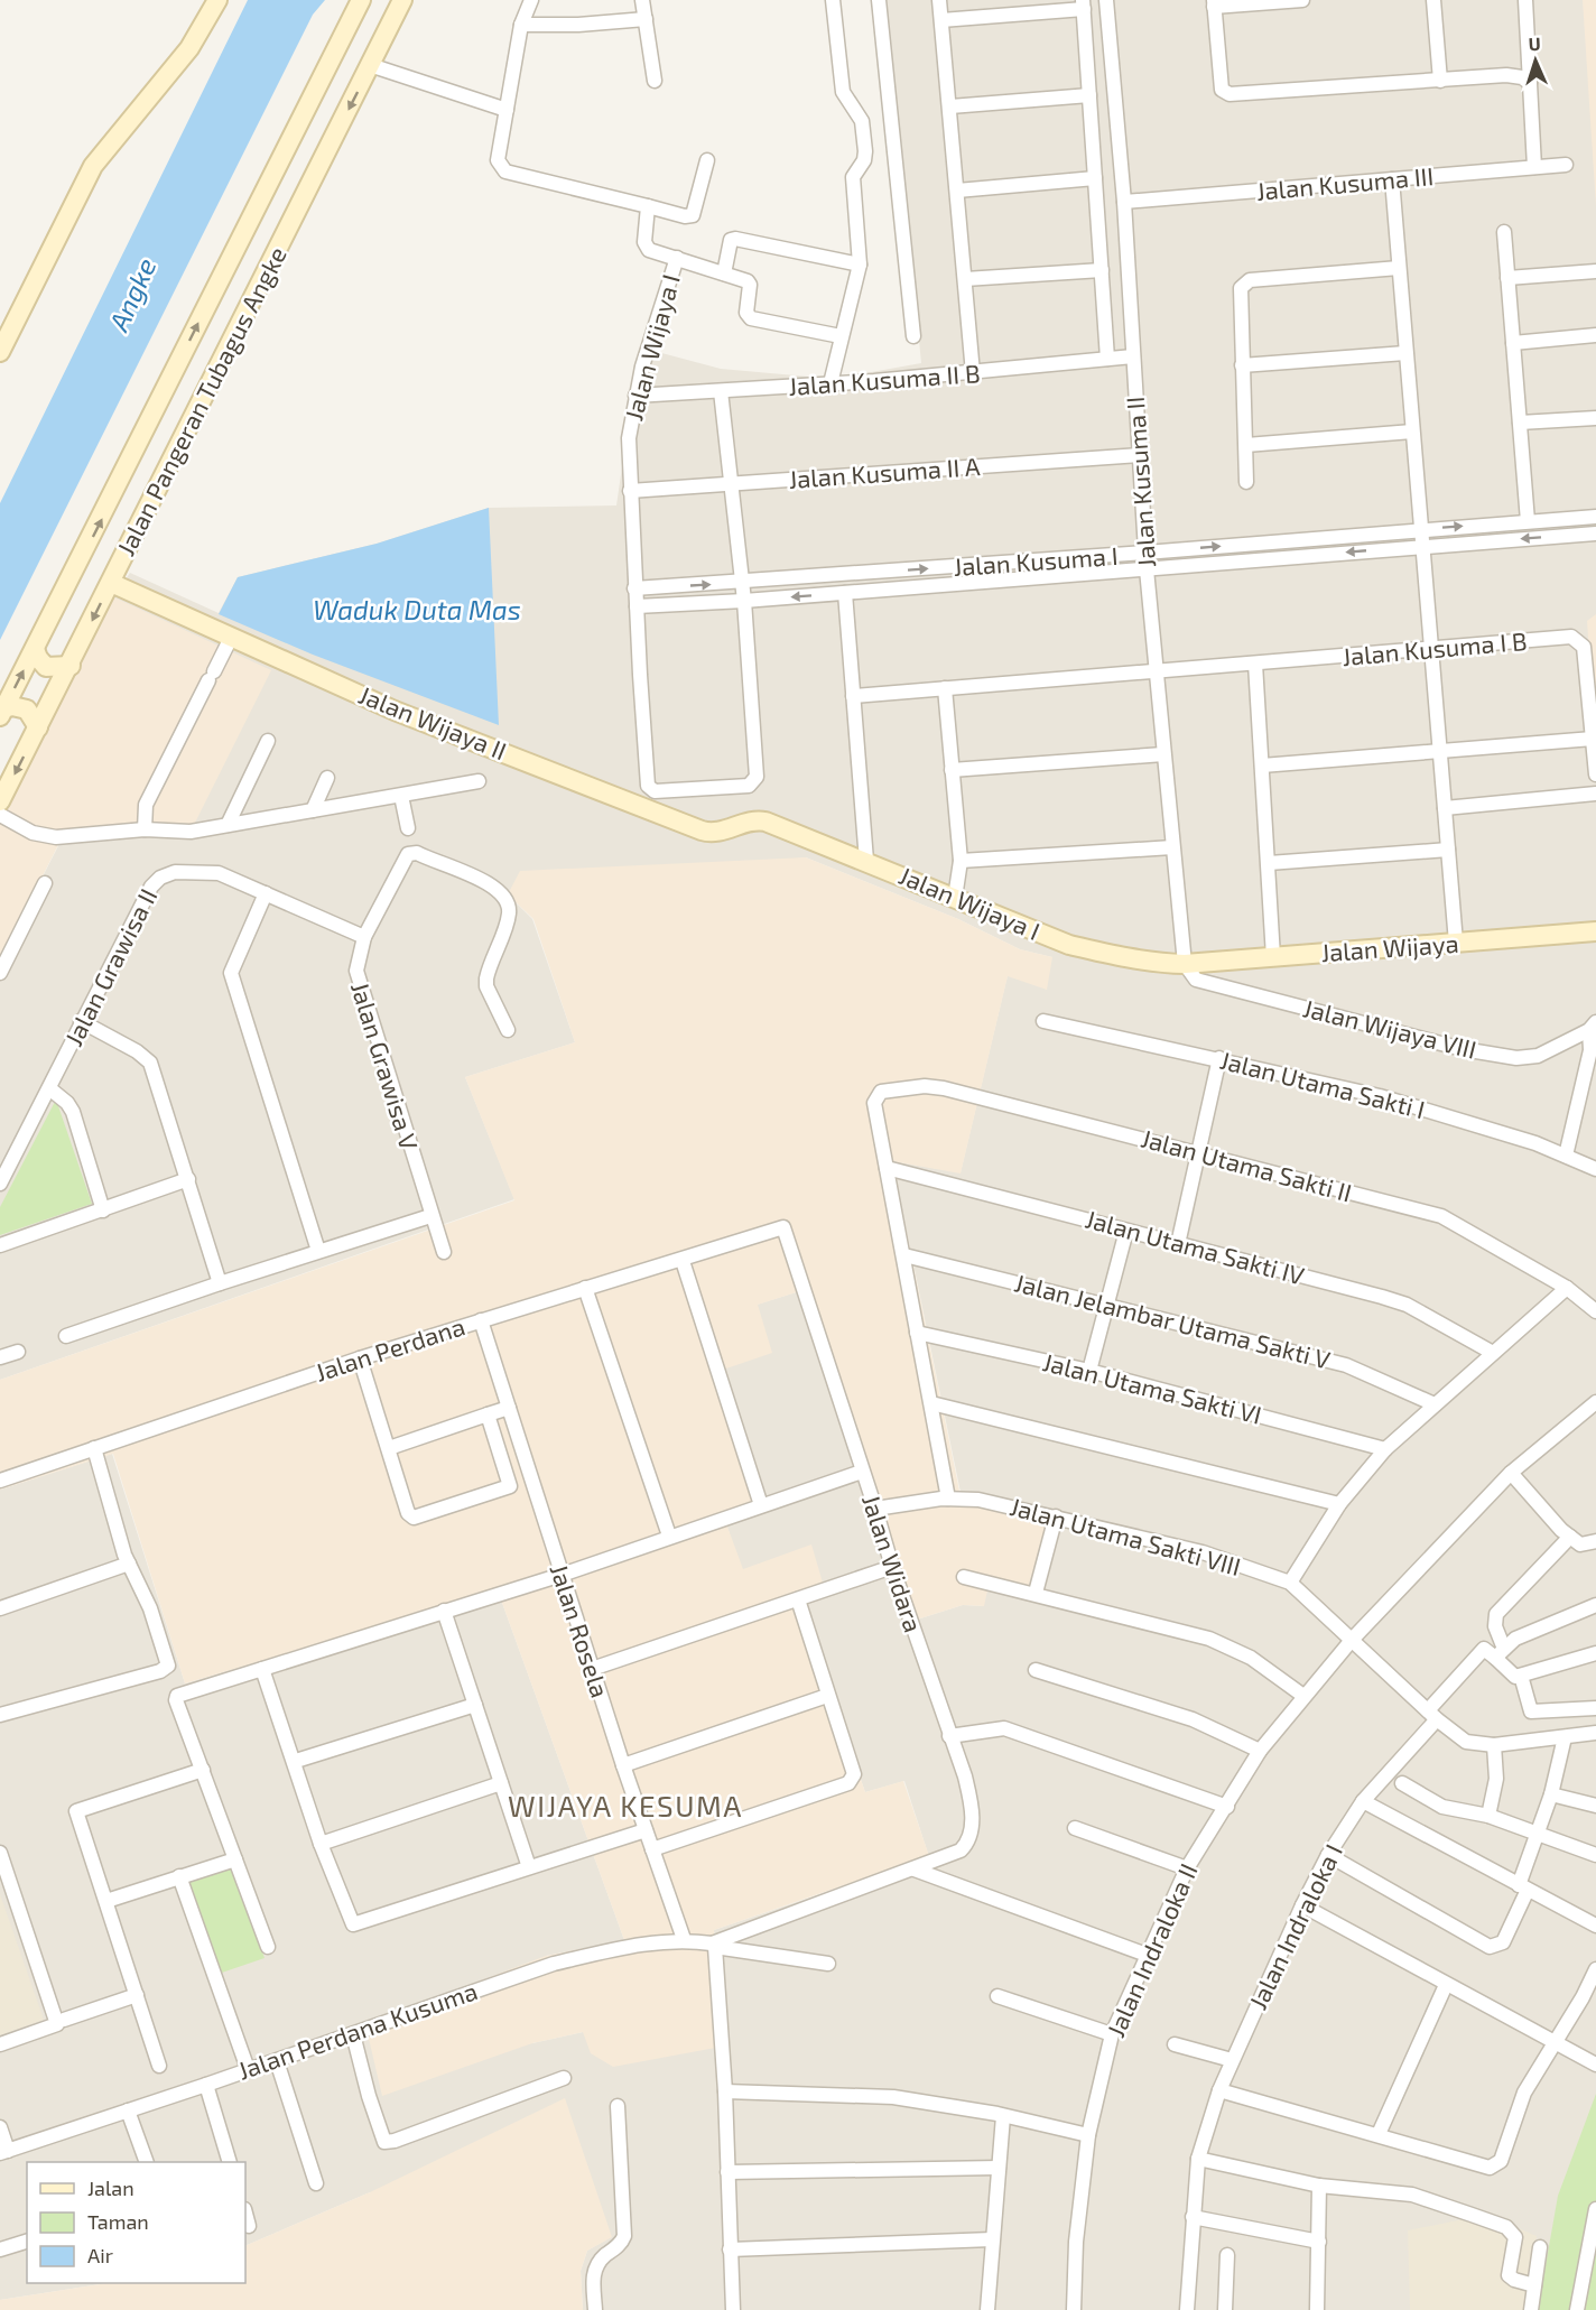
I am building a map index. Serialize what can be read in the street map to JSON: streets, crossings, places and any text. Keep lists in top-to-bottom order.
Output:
{
  "streets": {
    "street": [
      "Jalan Kusuma III",
      "Jalan Wijaya I",
      "Jalan Kusuma II B",
      "Jalan Pangeran Tubagus Angke",
      "Jalan Kusuma II A",
      "Jalan Kusuma II",
      "Jalan Kusuma I",
      "Jalan Kusuma I B",
      "Jalan Wijaya II",
      "Jalan Wijaya",
      "Jalan Grawisa II",
      "Jalan Wijaya VIII",
      "Jalan Grawisa V",
      "Jalan Utama Sakti I",
      "Jalan Utama Sakti II",
      "Jalan Utama Sakti IV",
      "Jalan Jelambar Utama Sakti V",
      "Jalan Perdana",
      "Jalan Utama Sakti VI",
      "Jalan Utama Sakti VIII",
      "Jalan Widara",
      "Jalan Rosela",
      "Jalan Indraloka I",
      "Jalan Indraloka II",
      "Jalan Perdana Kusuma"
    ]
  },
  "crossings": [
    ["Jalan Kusuma III", "Jalan Kusuma II"],
    ["Jalan Wijaya I", "Jalan Kusuma II B"],
    ["Jalan Wijaya I", "Jalan Kusuma II A"],
    ["Jalan Wijaya I", "Jalan Kusuma II"],
    ["Jalan Wijaya I", "Jalan Kusuma I"],
    ["Jalan Wijaya I", "Jalan Wijaya II"],
    ["Jalan Wijaya I", "Jalan Wijaya"],
    ["Jalan Wijaya I", "Jalan Wijaya VIII"],
    ["Jalan Kusuma II B", "Jalan Kusuma II"],
    ["Jalan Pangeran Tubagus Angke", "Jalan Wijaya II"],
    ["Jalan Kusuma II A", "Jalan Kusuma II"],
    ["Jalan Kusuma II", "Jalan Kusuma I"],
    ["Jalan Kusuma II", "Jalan Kusuma I B"],
    ["Jalan Kusuma II", "Jalan Wijaya"],
    ["Jalan Kusuma II", "Jalan Wijaya VIII"],
    ["Jalan Wijaya", "Jalan Wijaya VIII"],
    ["Jalan Grawisa II", "Jalan Grawisa V"],
    ["Jalan Utama Sakti II", "Jalan Utama Sakti IV"],
    ["Jalan Perdana", "Jalan Widara"],
    ["Jalan Perdana", "Jalan Rosela"],
    ["Jalan Utama Sakti VIII", "Jalan Widara"],
    ["Jalan Utama Sakti VIII", "Jalan Indraloka I"],
    ["Jalan Utama Sakti VIII", "Jalan Indraloka II"],
    ["Jalan Widara", "Jalan Perdana Kusuma"],
    ["Jalan Rosela", "Jalan Perdana Kusuma"]
  ],
  "districts": ["WIJAYA KESUMA"],
  "water": ["Angke", "Waduk Duta Mas"],
  "legend": ["Jalan", "Taman", "Air"],
  "north": "top"
}
